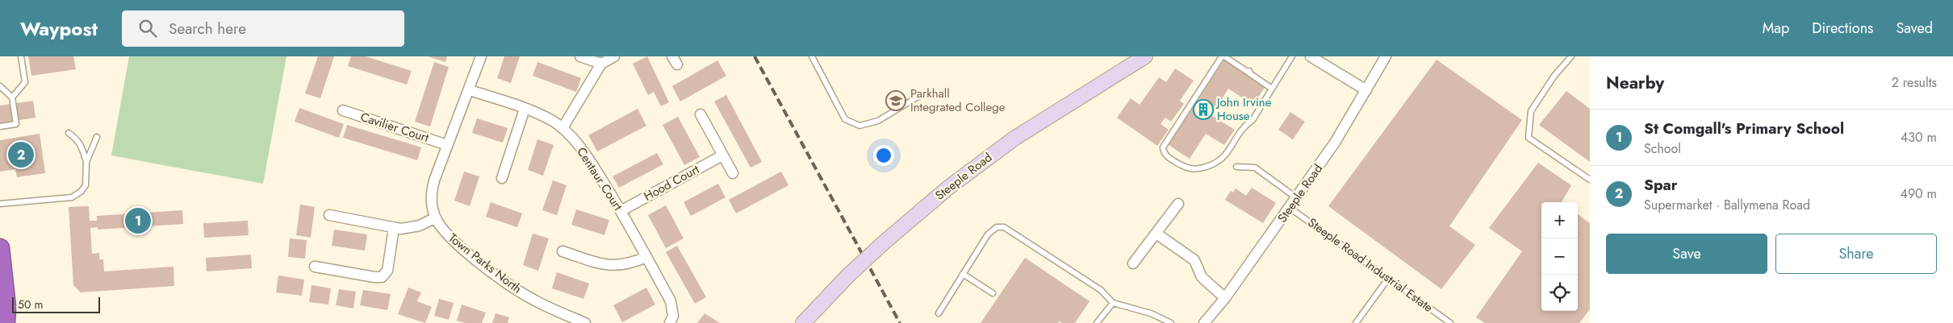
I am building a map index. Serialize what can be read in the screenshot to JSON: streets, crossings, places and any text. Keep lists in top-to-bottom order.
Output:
{
  "streets": {
    "street": [
      "Cavilier Court",
      "Steeple Road",
      "Centaur Court",
      "Hood Court",
      "Town Parks North"
    ],
    "lane": ["Steeple Road Industrial Estate"]
  },
  "crossings": [
    ["Cavilier Court", "Town Parks North"],
    ["Steeple Road", "Steeple Road Industrial Estate"],
    ["Centaur Court", "Hood Court"],
    ["Centaur Court", "Town Parks North"]
  ],
  "places": {
    "school or university": ["Parkhall Integrated College"],
    "building": ["John Irvine House"]
  },
  "scale_bar": "50 m",
  "page": {
    "header": "Waypost",
    "search": "Search here",
    "nav": ["Map", "Directions", "Saved"],
    "heading": ["Nearby", "2 results"],
    "list": [
      {
        "mark": "1",
        "name": "St Comgall's Primary School",
        "note": "School",
        "value": "430 m"
      },
      {
        "mark": "2",
        "name": "Spar",
        "note": "Supermarket · Ballymena Road",
        "value": "490 m"
      }
    ],
    "pins": ["2", "1"],
    "map_buttons": ["+", "−"],
    "buttons": ["Save", "Share"],
    "scale": "50 m"
  }
}
